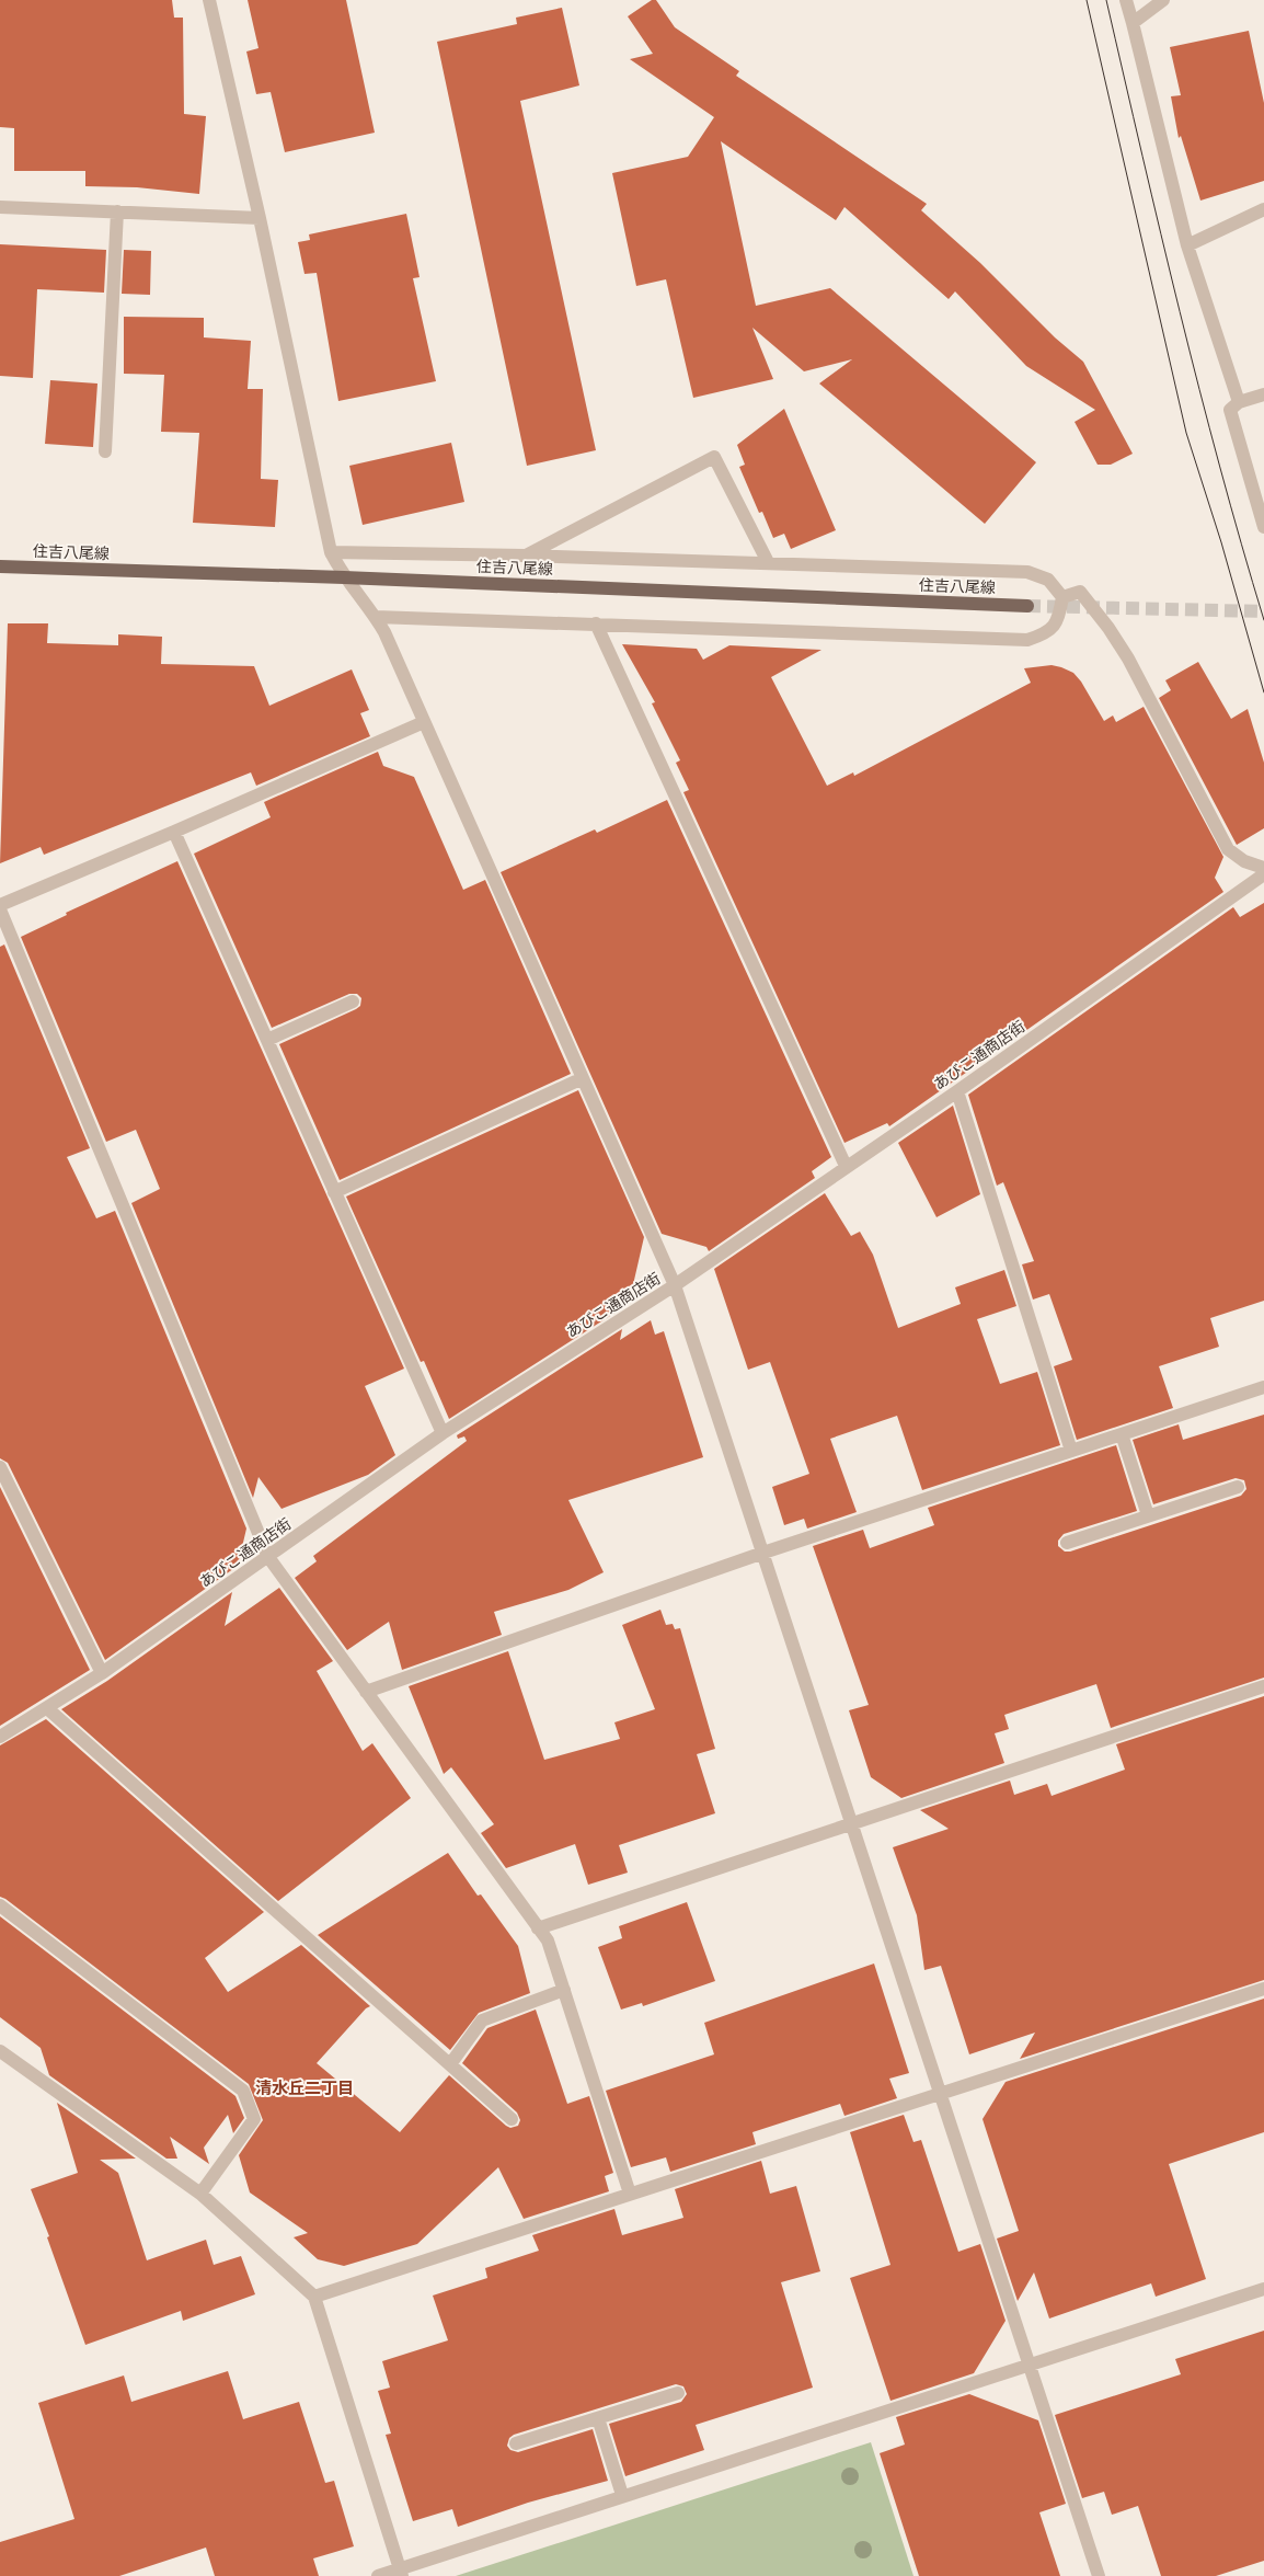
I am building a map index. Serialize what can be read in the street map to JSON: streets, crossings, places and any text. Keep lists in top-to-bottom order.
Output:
{
  "streets": {
    "main road": ["住吉八尾線"],
    "street": ["あびこ通商店街"]
  },
  "districts": ["清水丘二丁目"]
}
